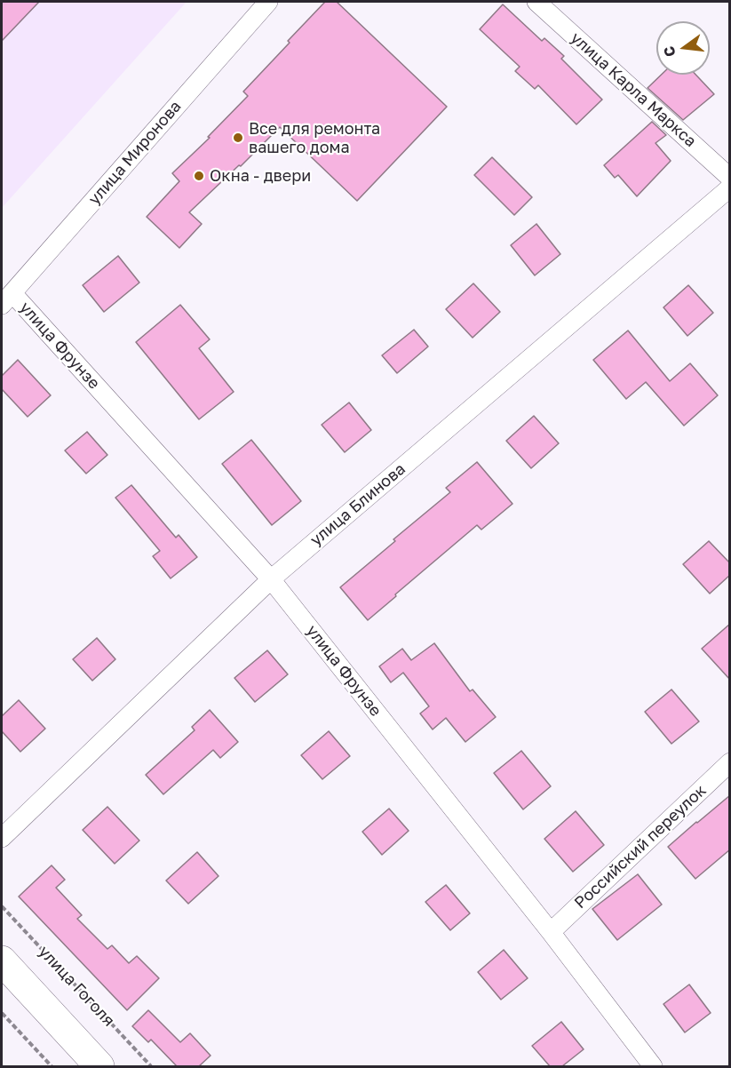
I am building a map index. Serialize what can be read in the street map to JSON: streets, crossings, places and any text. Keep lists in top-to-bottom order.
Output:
{
  "streets": {
    "street": [
      "улица Карла Маркса",
      "улица Миронова",
      "улица Фрунзе",
      "улица Блинова",
      "Российский переулок"
    ],
    "path": ["улица Гоголя"]
  },
  "crossings": [
    ["улица Миронова", "улица Фрунзе"],
    ["улица Фрунзе", "улица Блинова"],
    ["улица Фрунзе", "Российский переулок"]
  ],
  "places": ["Все для ремонта вашего дома", "Окна - двери"],
  "north": "left"
}
